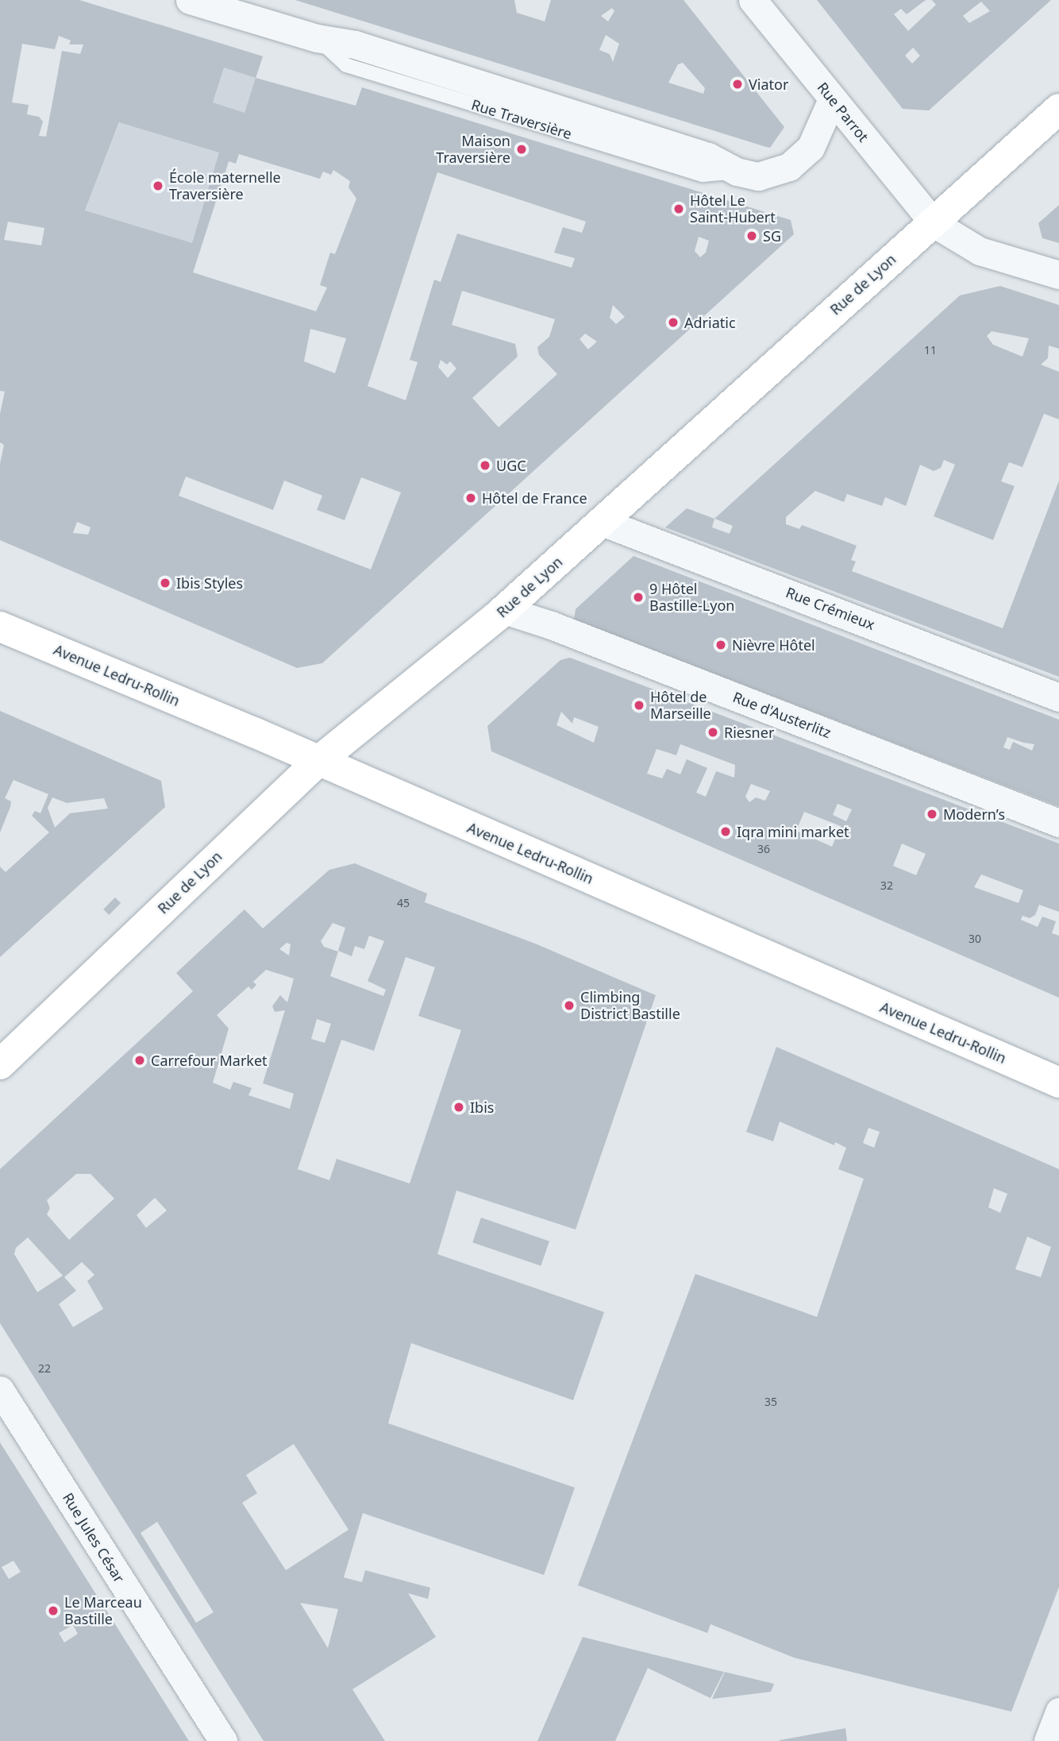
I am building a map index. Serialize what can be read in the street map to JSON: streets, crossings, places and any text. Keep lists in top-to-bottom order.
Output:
{
  "streets": {
    "street": [
      "Rue Parrot",
      "Rue Traversière",
      "Rue de Lyon",
      "Rue Crémieux",
      "Avenue Ledru-Rollin",
      "Rue d'Austerlitz",
      "Rue Jules César"
    ]
  },
  "crossings": [
    ["Rue Parrot", "Rue Traversière"],
    ["Rue Parrot", "Rue de Lyon"],
    ["Rue de Lyon", "Rue Crémieux"],
    ["Rue de Lyon", "Avenue Ledru-Rollin"],
    ["Rue de Lyon", "Rue d'Austerlitz"]
  ],
  "places": [
    "Viator",
    "Maison Traversière",
    "École maternelle Traversière",
    "Hôtel Le Saint-Hubert",
    "SG",
    "Adriatic",
    "UGC",
    "Hôtel de France",
    "Ibis Styles",
    "9 Hôtel Bastille-Lyon",
    "Nièvre Hôtel",
    "Hôtel de Marseille",
    "Riesner",
    "Modern’s",
    "Iqra mini market",
    "Climbing District Bastille",
    "Carrefour Market",
    "Ibis",
    "Le Marceau Bastille"
  ],
  "house_numbers": [
    "11",
    "36",
    "32",
    "45",
    "30",
    "22",
    "35"
  ]
}
